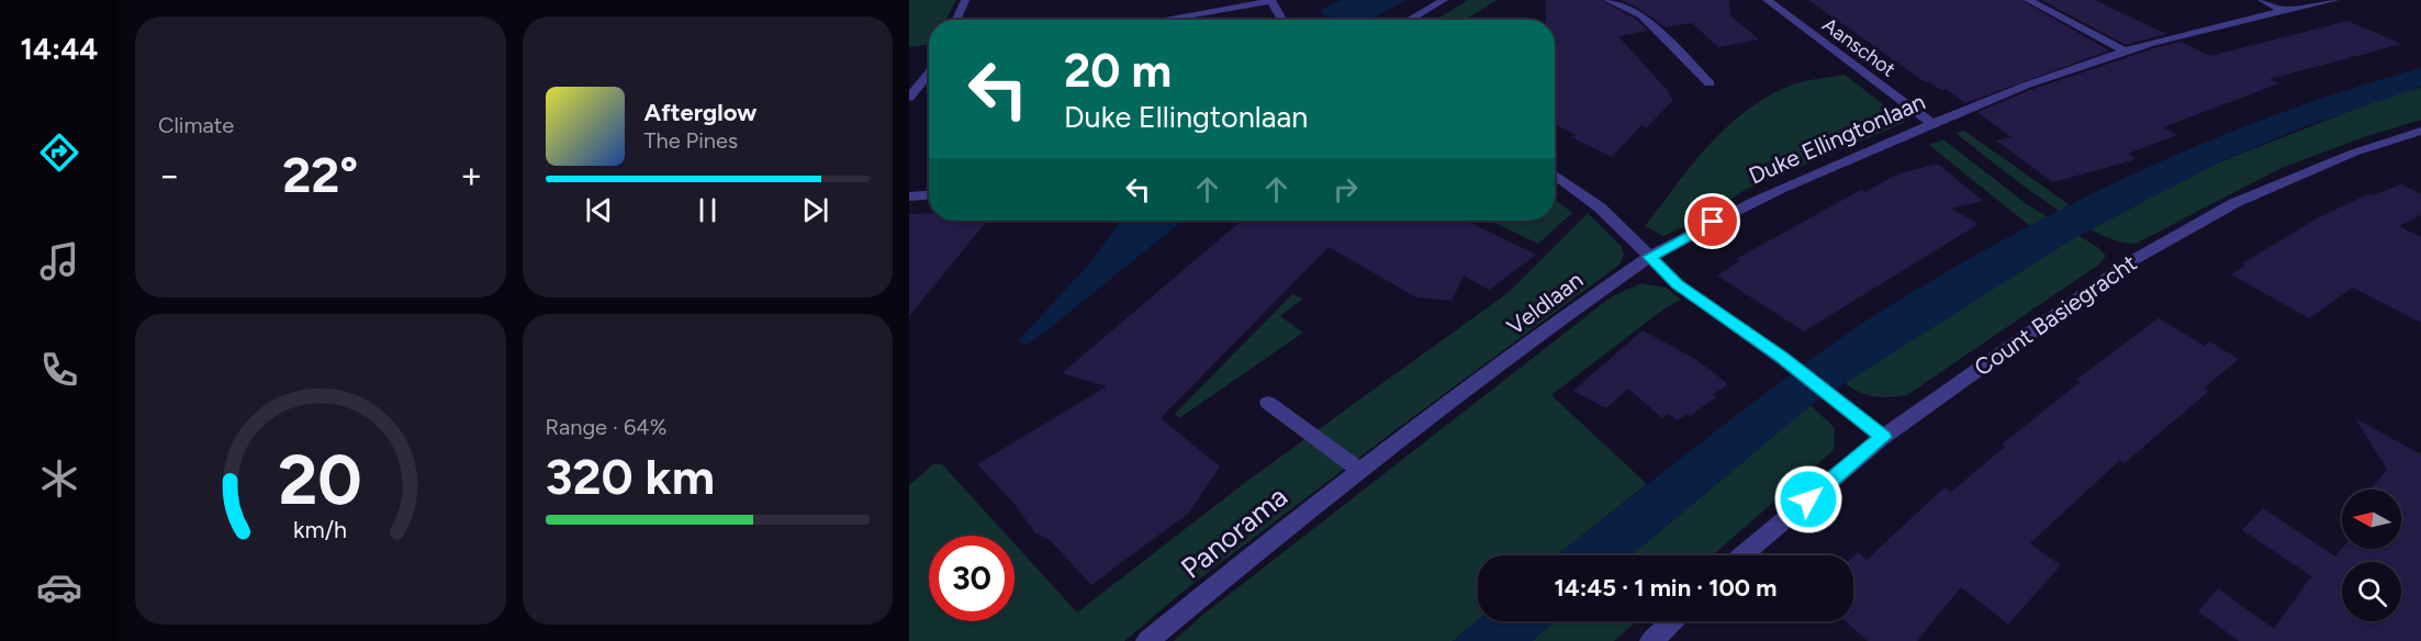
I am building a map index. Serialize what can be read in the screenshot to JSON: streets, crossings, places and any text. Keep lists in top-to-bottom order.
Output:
{
  "streets": {
    "street": [
      "Aanschot",
      "Duke Ellingtonlaan",
      "Veldlaan",
      "Count Basiegracht",
      "Panorama"
    ]
  },
  "crossings": [
    ["Aanschot", "Duke Ellingtonlaan"],
    ["Duke Ellingtonlaan", "Veldlaan"],
    ["Veldlaan", "Panorama"]
  ],
  "north": "left",
  "page": {
    "tabs": "14:44",
    "tile": [
      "Climate",
      ["Range · 64%", "320 km"]
    ],
    "turn": ["20 m", "Duke Ellingtonlaan"],
    "song": ["Afterglow", "The Pines"],
    "heat": ["−", "22°", "+"],
    "limit": "30",
    "trip": "14:45 · 1 min · 100 m",
    "gauge": ["20", "km/h"]
  }
}
